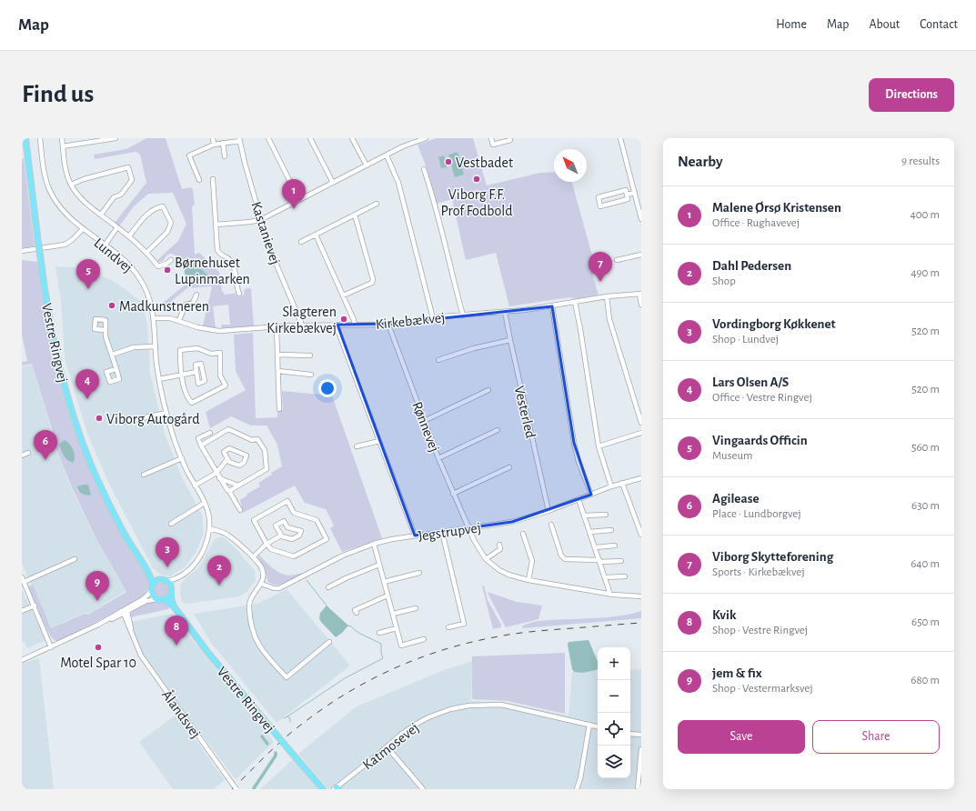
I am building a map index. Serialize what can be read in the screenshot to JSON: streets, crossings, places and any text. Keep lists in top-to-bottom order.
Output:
{
  "streets": {
    "main road": ["Vestre Ringvej"],
    "street": [
      "Kastanievej",
      "Lundvej",
      "Kirkebækvej",
      "Vesterled",
      "Rønnevej",
      "Jegstrupvej",
      "Ålandsvej",
      "Katmosevej"
    ]
  },
  "crossings": [
    ["Kastanievej", "Kirkebækvej"],
    ["Lundvej", "Kirkebækvej"],
    ["Lundvej", "Vestre Ringvej"],
    ["Kirkebækvej", "Vesterled"],
    ["Kirkebækvej", "Rønnevej"],
    ["Vesterled", "Jegstrupvej"],
    ["Rønnevej", "Jegstrupvej"]
  ],
  "places": [
    "Vestbadet",
    "Viborg F.F. Prof Fodbold",
    "Børnehuset Lupinmarken",
    "Madkunstneren",
    "Slagteren Kirkebækvej",
    "Viborg Autogård",
    "Motel Spar 10"
  ],
  "north": "top left",
  "page": {
    "header": "Map",
    "nav": [
      "Home",
      "Map",
      "About",
      "Contact"
    ],
    "buttons": [
      "Directions",
      ["Save", "Share"]
    ],
    "title": "Find us",
    "heading": ["Nearby", "9 results"],
    "pins": [
      "1",
      "7",
      "5",
      "4",
      "6",
      "3",
      "2",
      "9",
      "8"
    ],
    "list": [
      {
        "mark": "1",
        "name": "Malene Ørsø Kristensen",
        "note": "Office · Rughavevej",
        "value": "400 m"
      },
      {
        "mark": "2",
        "name": "Dahl Pedersen",
        "note": "Shop",
        "value": "490 m"
      },
      {
        "mark": "3",
        "name": "Vordingborg Køkkenet",
        "note": "Shop · Lundvej",
        "value": "520 m"
      },
      {
        "mark": "4",
        "name": "Lars Olsen A/S",
        "note": "Office · Vestre Ringvej",
        "value": "520 m"
      },
      {
        "mark": "5",
        "name": "Vingaards Officin",
        "note": "Museum",
        "value": "560 m"
      },
      {
        "mark": "6",
        "name": "Agilease",
        "note": "Place · Lundborgvej",
        "value": "630 m"
      },
      {
        "mark": "7",
        "name": "Viborg Skytteforening",
        "note": "Sports · Kirkebækvej",
        "value": "640 m"
      },
      {
        "mark": "8",
        "name": "Kvik",
        "note": "Shop · Vestre Ringvej",
        "value": "650 m"
      },
      {
        "mark": "9",
        "name": "jem & fix",
        "note": "Shop · Vestermarksvej",
        "value": "680 m"
      }
    ],
    "map_buttons": ["+", "−"]
  }
}
